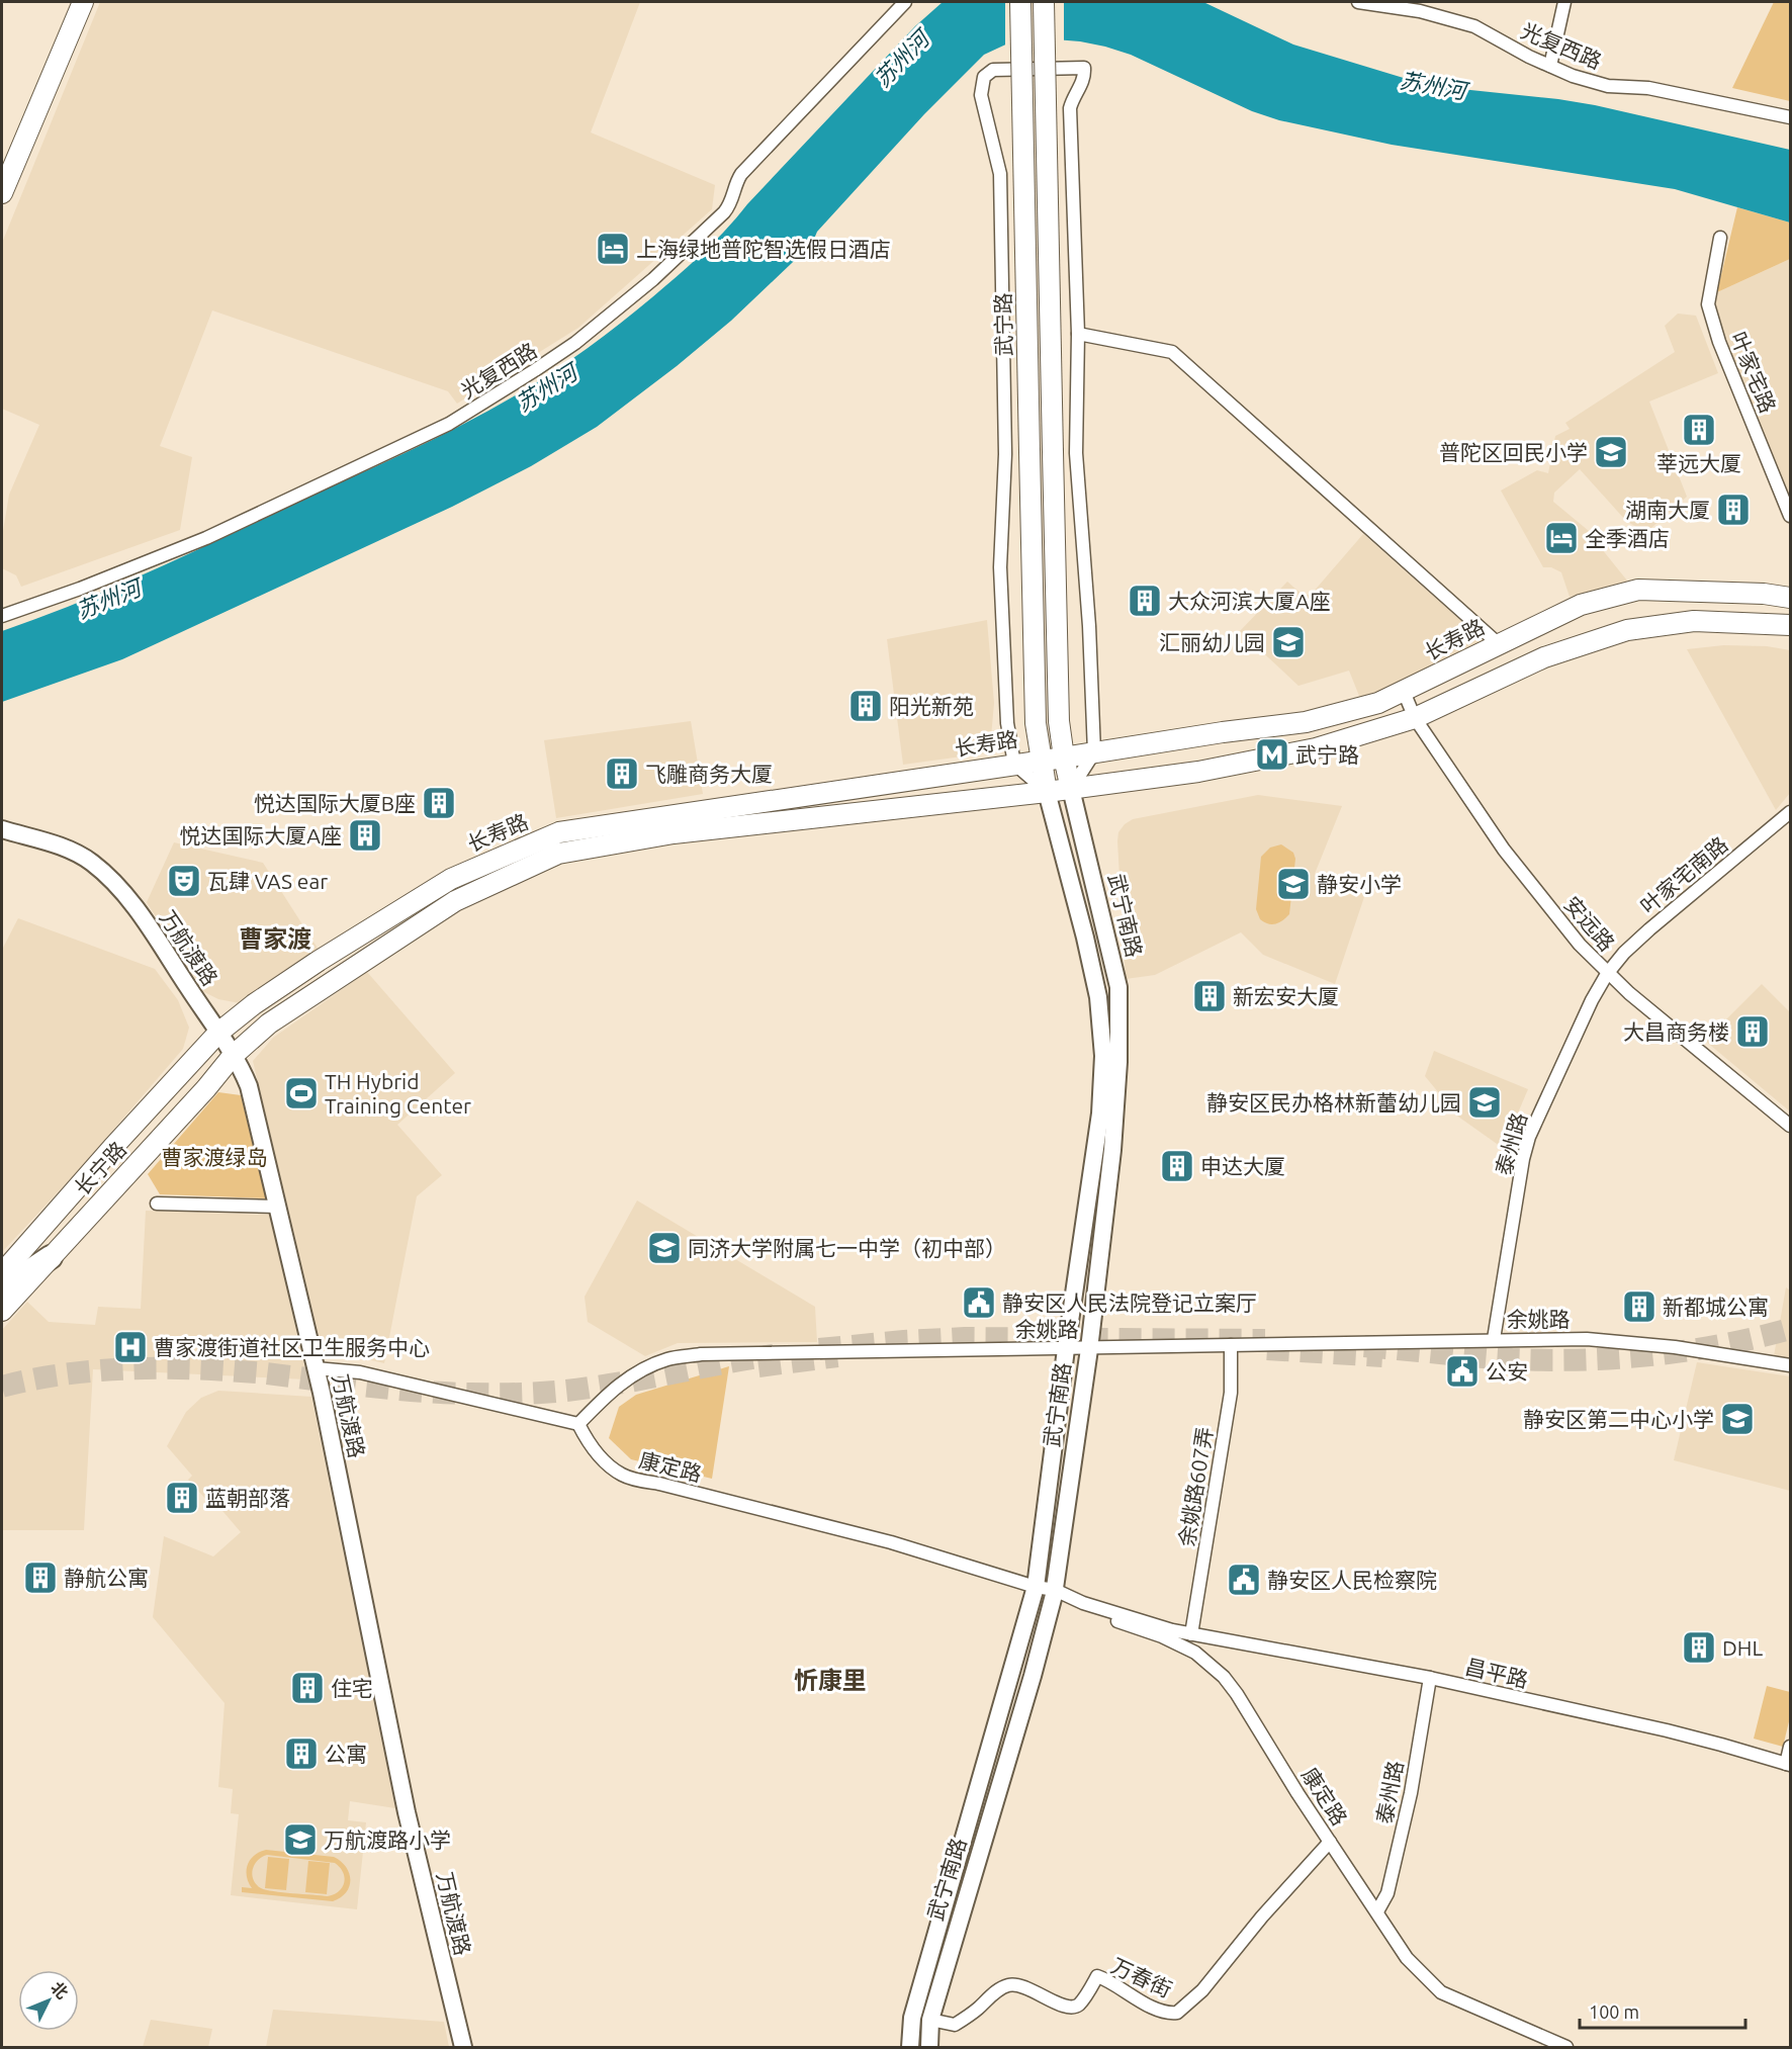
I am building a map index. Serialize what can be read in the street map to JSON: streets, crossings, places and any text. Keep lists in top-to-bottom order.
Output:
{
  "streets": {
    "main road": [
      "武宁路",
      "长寿路",
      "武宁南路",
      "万航渡路",
      "长宁路"
    ],
    "street": [
      "光复西路",
      "叶家宅路",
      "叶家宅南路",
      "安远路",
      "泰州路",
      "余姚路",
      "康定路",
      "余姚路607弄",
      "昌平路",
      "万春街"
    ]
  },
  "crossings": [
    ["武宁路", "长寿路"],
    ["武宁路", "武宁南路"],
    ["长寿路", "武宁南路"],
    ["长寿路", "安远路"],
    ["长寿路", "万航渡路"],
    ["长寿路", "长宁路"],
    ["叶家宅南路", "安远路"],
    ["叶家宅南路", "泰州路"],
    ["武宁南路", "余姚路"],
    ["武宁南路", "康定路"],
    ["武宁南路", "万春街"],
    ["安远路", "泰州路"],
    ["万航渡路", "长宁路"],
    ["泰州路", "余姚路"],
    ["泰州路", "康定路"],
    ["泰州路", "昌平路"],
    ["余姚路", "康定路"],
    ["余姚路", "余姚路607弄"],
    ["康定路", "余姚路607弄"],
    ["康定路", "昌平路"],
    ["康定路", "万春街"],
    ["余姚路607弄", "昌平路"]
  ],
  "districts": ["曹家渡", "忻康里"],
  "water": ["苏州河"],
  "parks": ["曹家渡绿岛"],
  "places": {
    "hotel": ["上海绿地普陀智选假日酒店", "全季酒店"],
    "building": [
      "莘远大厦",
      "湖南大厦",
      "大众河滨大厦A座",
      "阳光新苑",
      "飞雕商务大厦",
      "悦达国际大厦B座",
      "悦达国际大厦A座",
      "新宏安大厦",
      "大昌商务楼",
      "申达大厦",
      "新都城公寓",
      "蓝朝部落",
      "静航公寓",
      "DHL",
      "住宅",
      "公寓"
    ],
    "school or university": [
      "普陀区回民小学",
      "汇丽幼儿园",
      "静安小学",
      "静安区民办格林新蕾幼儿园",
      "同济大学附属七一中学（初中部）",
      "静安区第二中心小学",
      "万航渡路小学"
    ],
    "metro station": ["武宁路"],
    "theatre": ["瓦肆 VAS ear"],
    "sports": ["TH Hybrid Training Center"],
    "public building": ["静安区人民法院登记立案厅", "公安", "静安区人民检察院"],
    "hospital": ["曹家渡街道社区卫生服务中心"]
  },
  "scale_bar": "100 m",
  "north": "top right"
}
